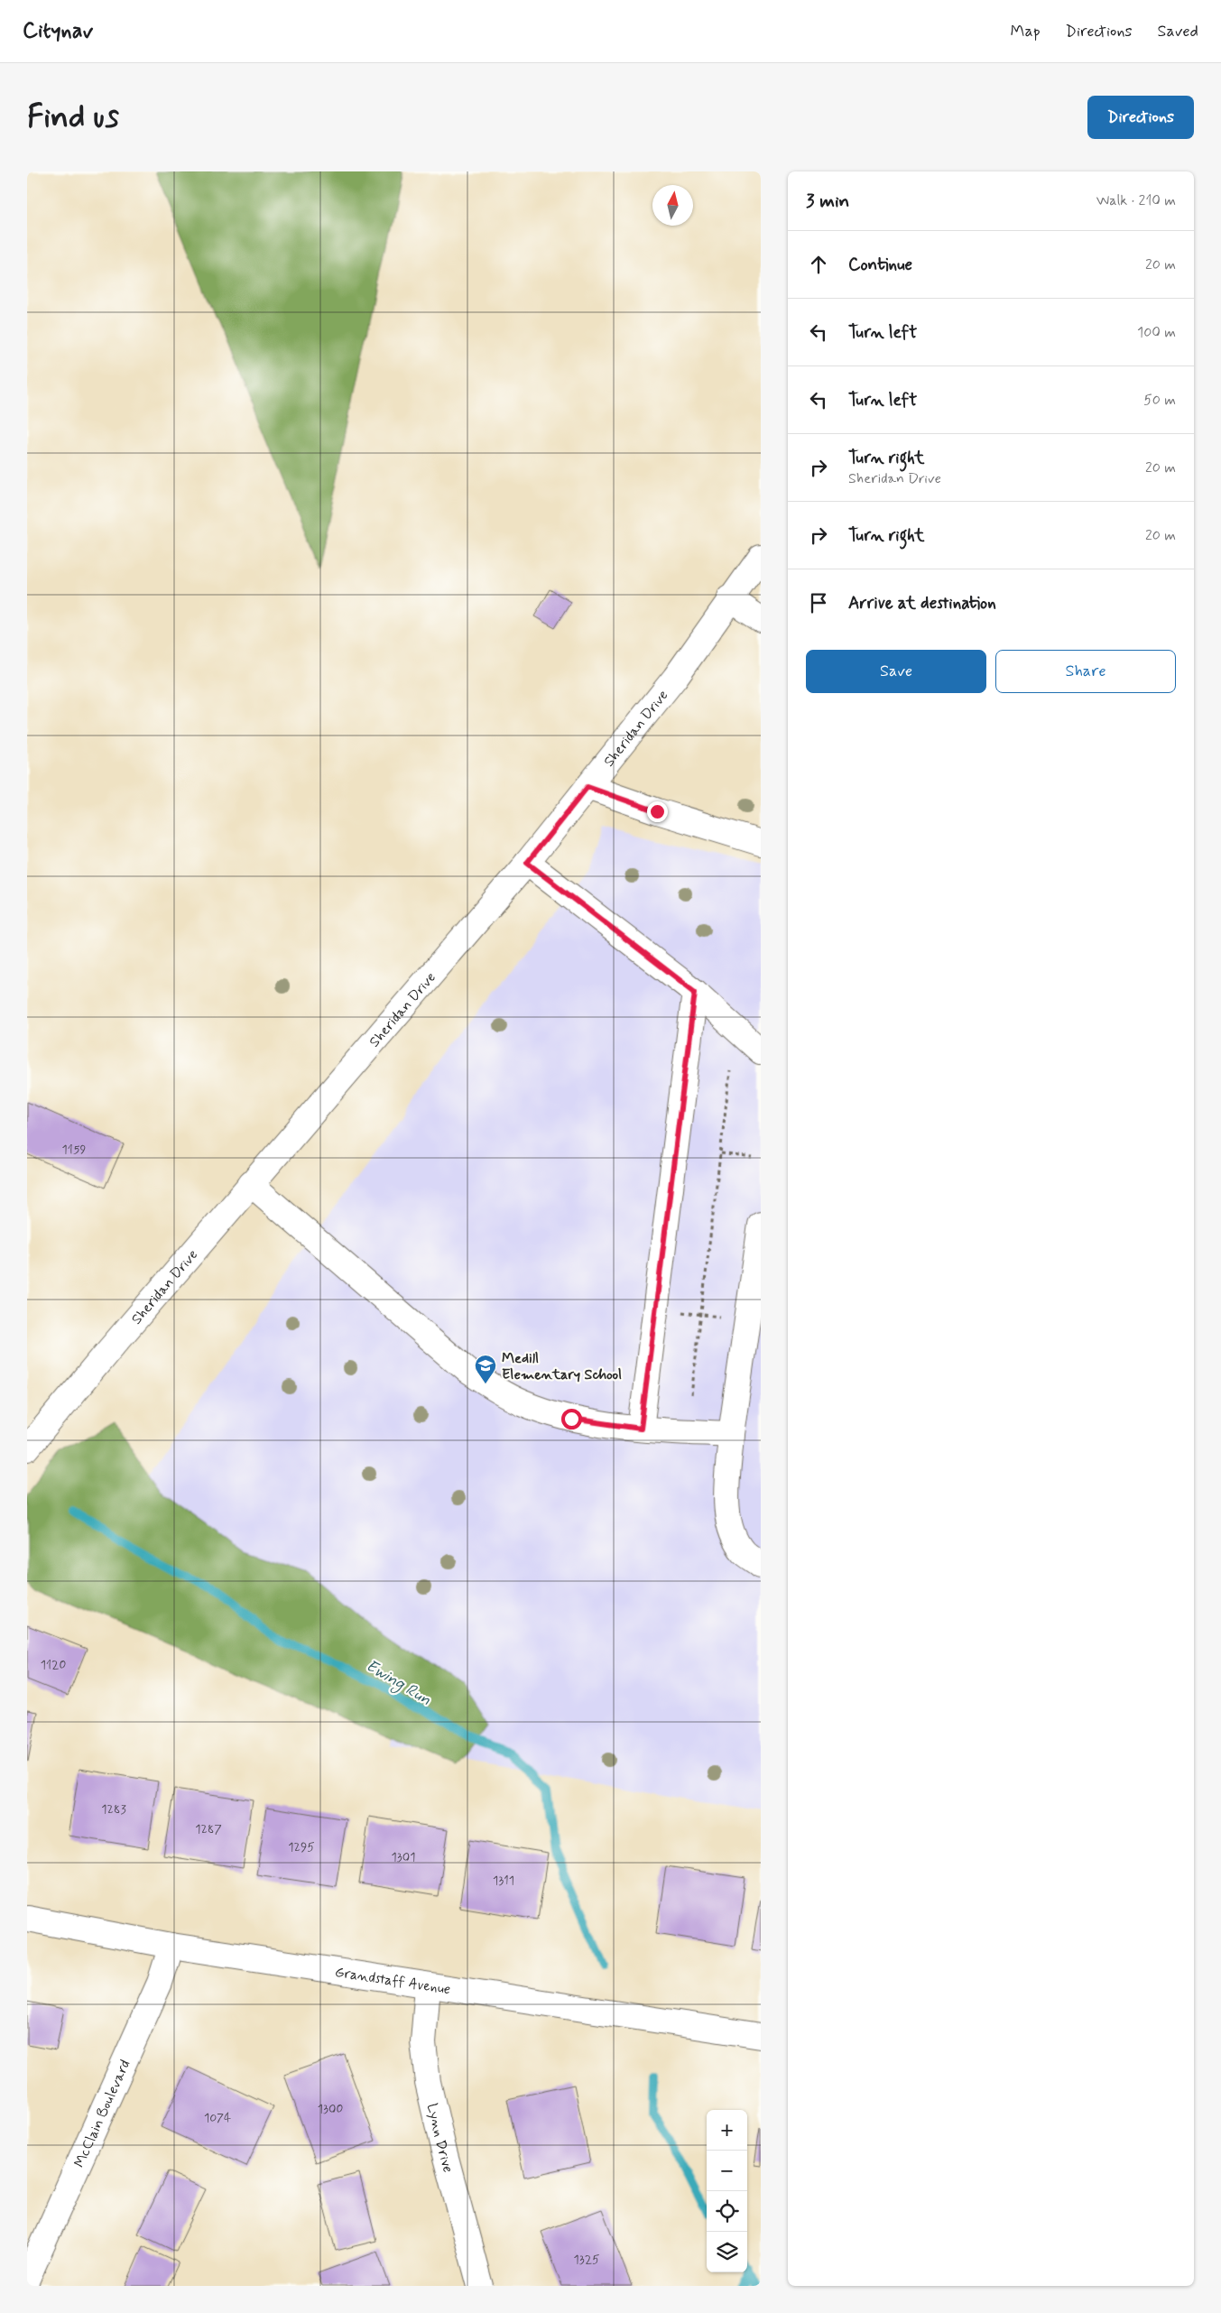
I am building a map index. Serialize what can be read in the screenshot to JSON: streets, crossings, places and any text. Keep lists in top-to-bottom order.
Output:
{
  "streets": {
    "street": [
      "Sheridan Drive",
      "Grandstaff Avenue",
      "McClain Boulevard",
      "Lynn Drive"
    ]
  },
  "crossings": [
    ["Grandstaff Avenue", "McClain Boulevard"],
    ["Grandstaff Avenue", "Lynn Drive"]
  ],
  "water": ["Ewing Run"],
  "places": {
    "school or university": ["Medill Elementary School"]
  },
  "house_numbers": [
    "1159",
    "1120",
    "1283",
    "1287",
    "1295",
    "1301",
    "1311",
    "1300",
    "1074",
    "1325"
  ],
  "north": "top",
  "page": {
    "header": "Citynav",
    "nav": ["Map", "Directions", "Saved"],
    "buttons": [
      "Directions",
      ["Save", "Share"]
    ],
    "title": "Find us",
    "heading": ["3 min", "Walk · 210 m"],
    "list": [
      ["Continue", "20 m"],
      ["Turn left", "100 m"],
      ["Turn left", "50 m"],
      ["Turn right", "Sheridan Drive", "20 m"],
      ["Turn right", "20 m"],
      "Arrive at destination"
    ],
    "map_buttons": ["+", "−"]
  }
}
